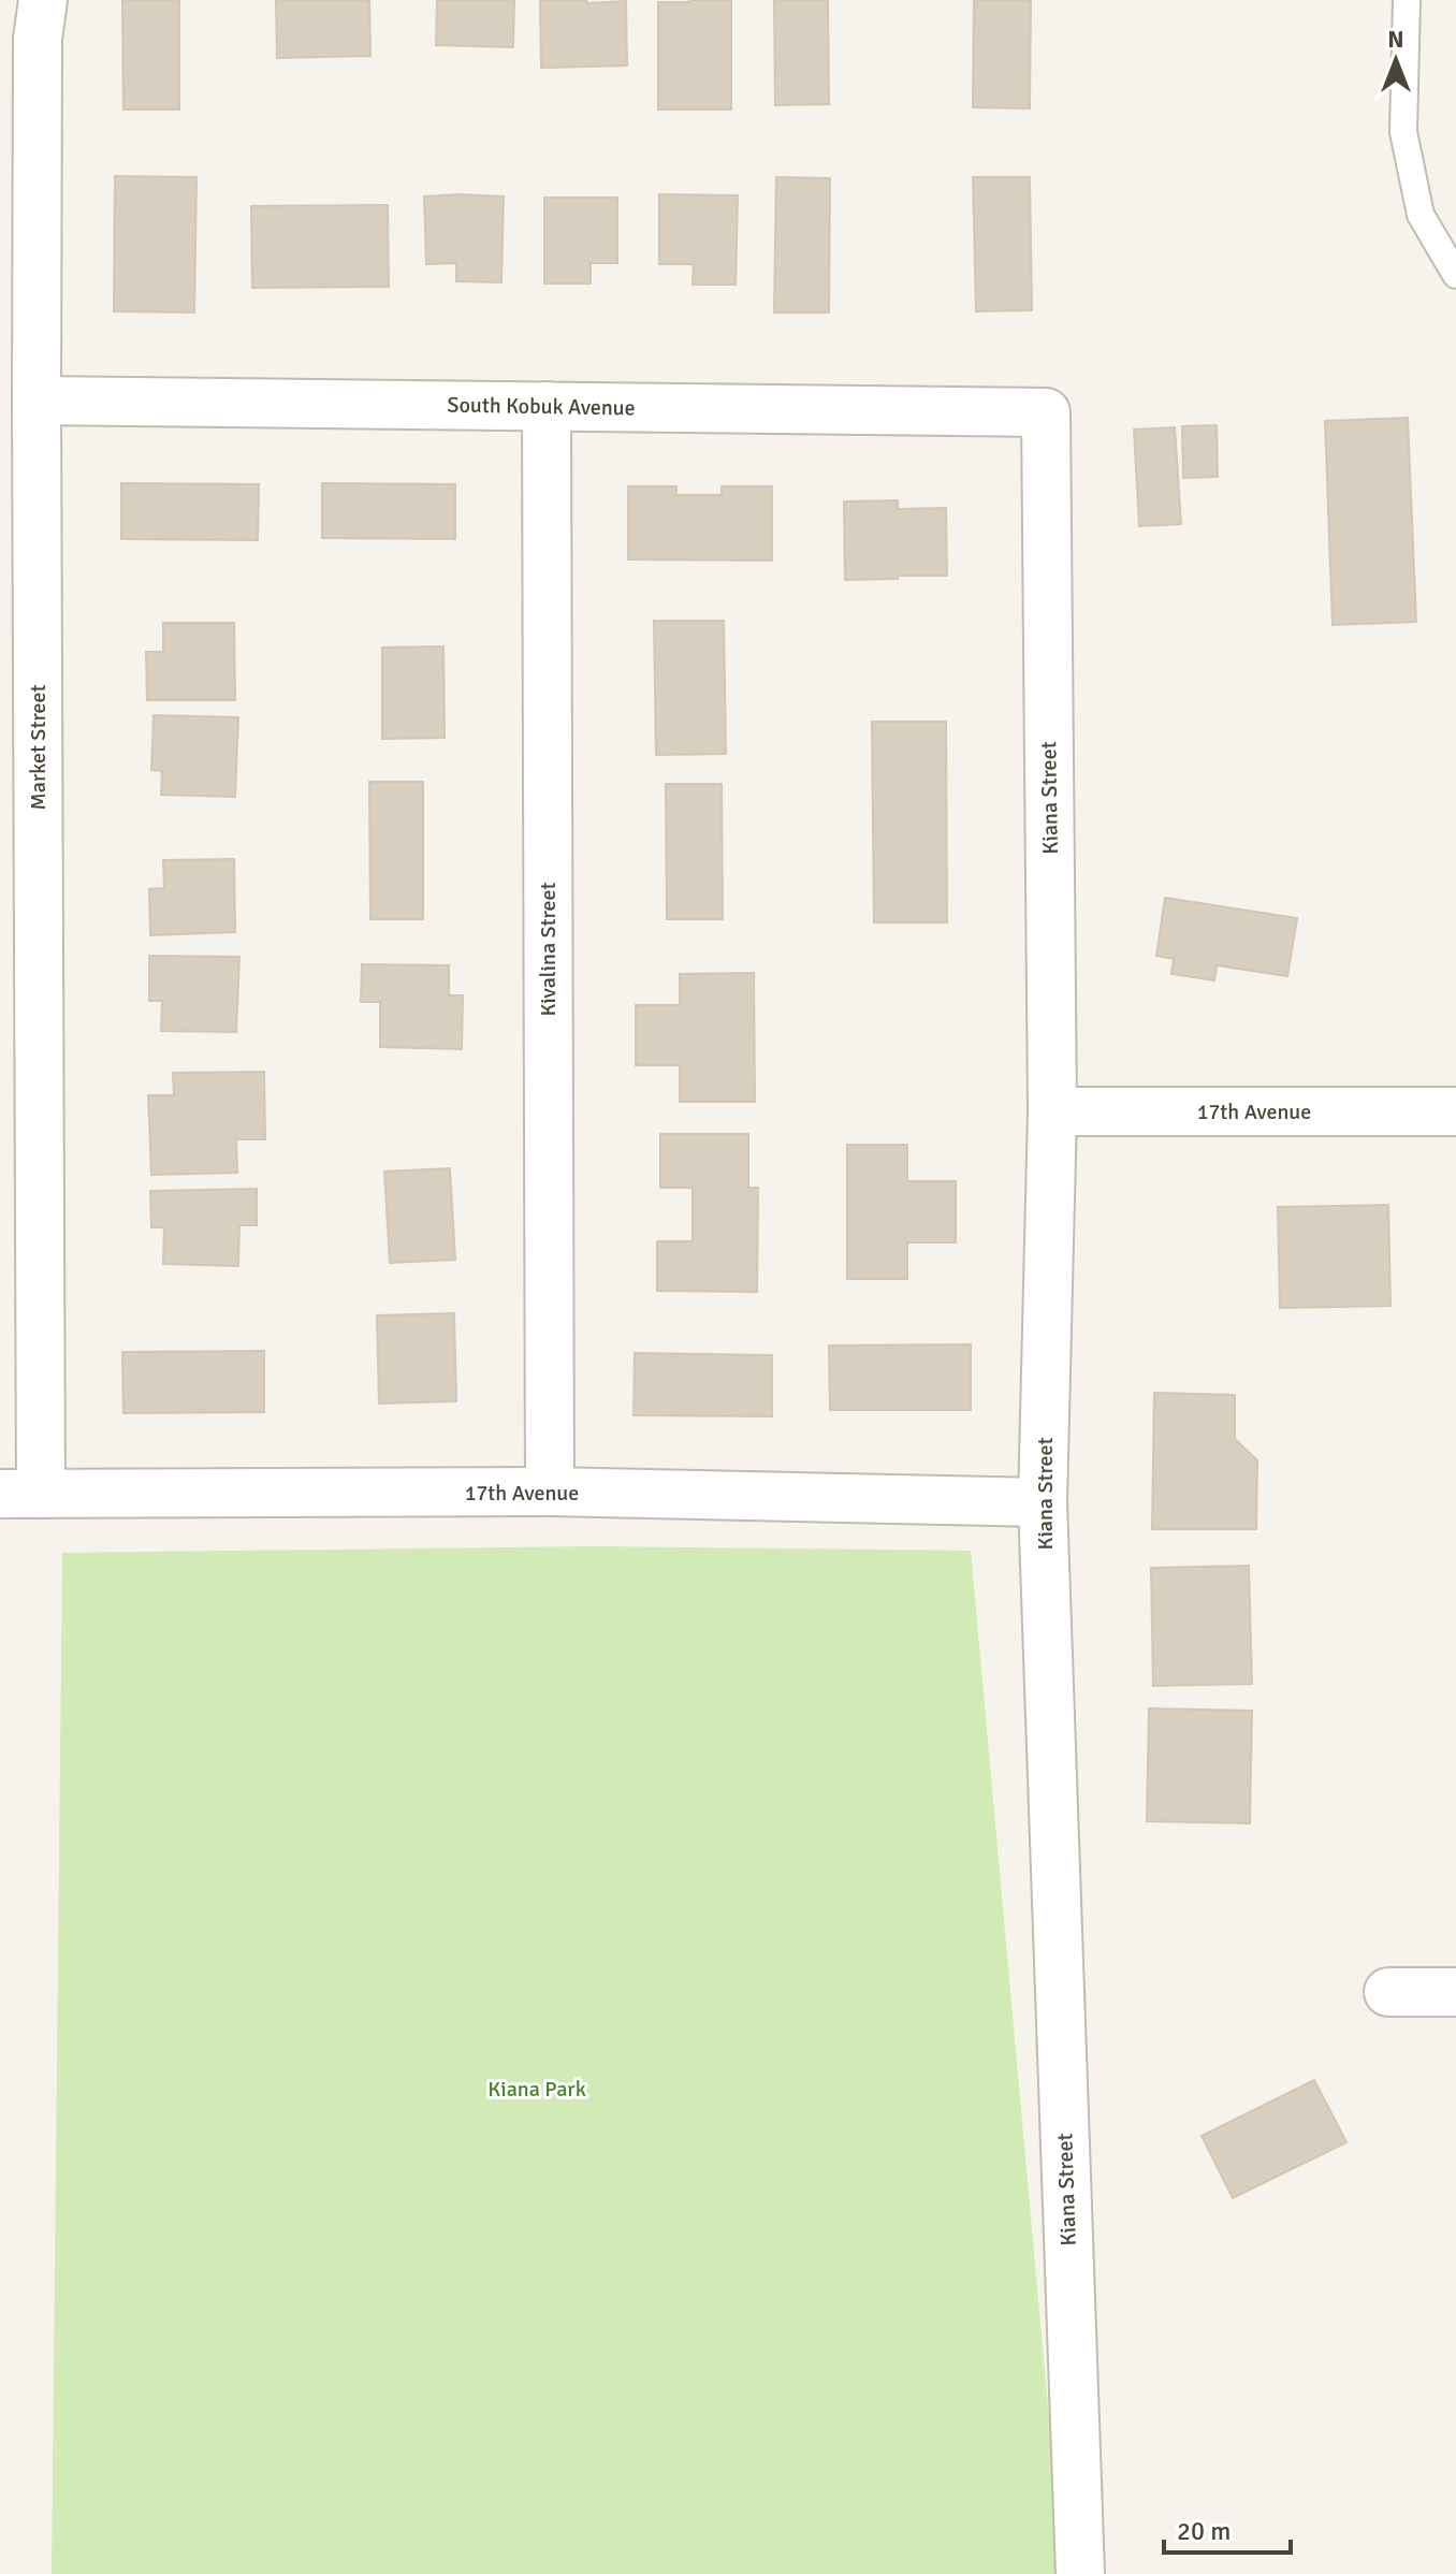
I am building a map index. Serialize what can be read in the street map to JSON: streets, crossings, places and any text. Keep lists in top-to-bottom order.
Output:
{
  "streets": {
    "street": [
      "South Kobuk Avenue",
      "Market Street",
      "Kiana Street",
      "Kivalina Street",
      "17th Avenue"
    ]
  },
  "crossings": [
    ["South Kobuk Avenue", "Market Street"],
    ["South Kobuk Avenue", "Kiana Street"],
    ["South Kobuk Avenue", "Kivalina Street"],
    ["Market Street", "17th Avenue"],
    ["Kiana Street", "17th Avenue"],
    ["Kivalina Street", "17th Avenue"]
  ],
  "parks": ["Kiana Park"],
  "scale_bar": "20 m",
  "north": "top"
}
